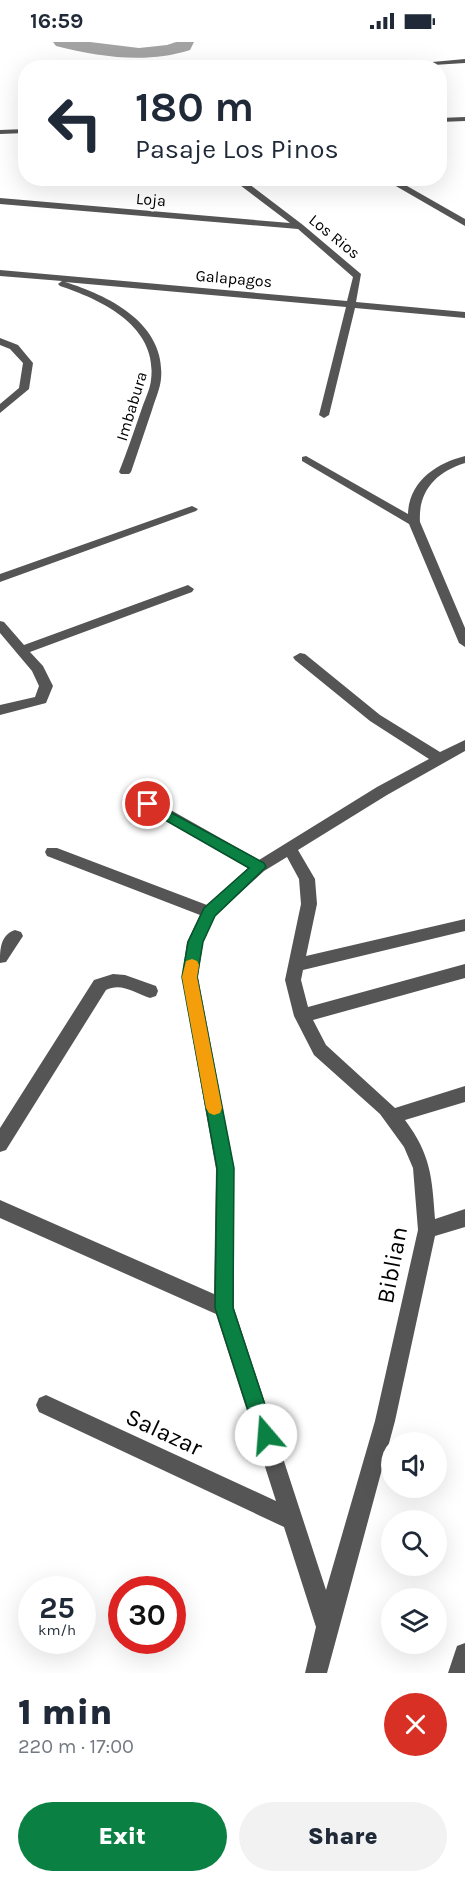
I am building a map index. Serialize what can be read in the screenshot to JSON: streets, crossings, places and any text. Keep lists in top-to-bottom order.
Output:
{
  "streets": {
    "street": [
      "Loja",
      "Los Rios",
      "Galapagos",
      "Imbabura",
      "Biblian",
      "Salazar"
    ]
  },
  "crossings": [
    ["Loja", "Los Rios"],
    ["Los Rios", "Galapagos"],
    ["Galapagos", "Imbabura"]
  ],
  "page": {
    "status": "16:59",
    "turn": ["180 m", "Pasaje Los Pinos"],
    "speed": "25 km/h",
    "limit": "30",
    "heading": ["1 min", "220 m · 17:00"],
    "buttons": ["Exit", "Share"]
  }
}
